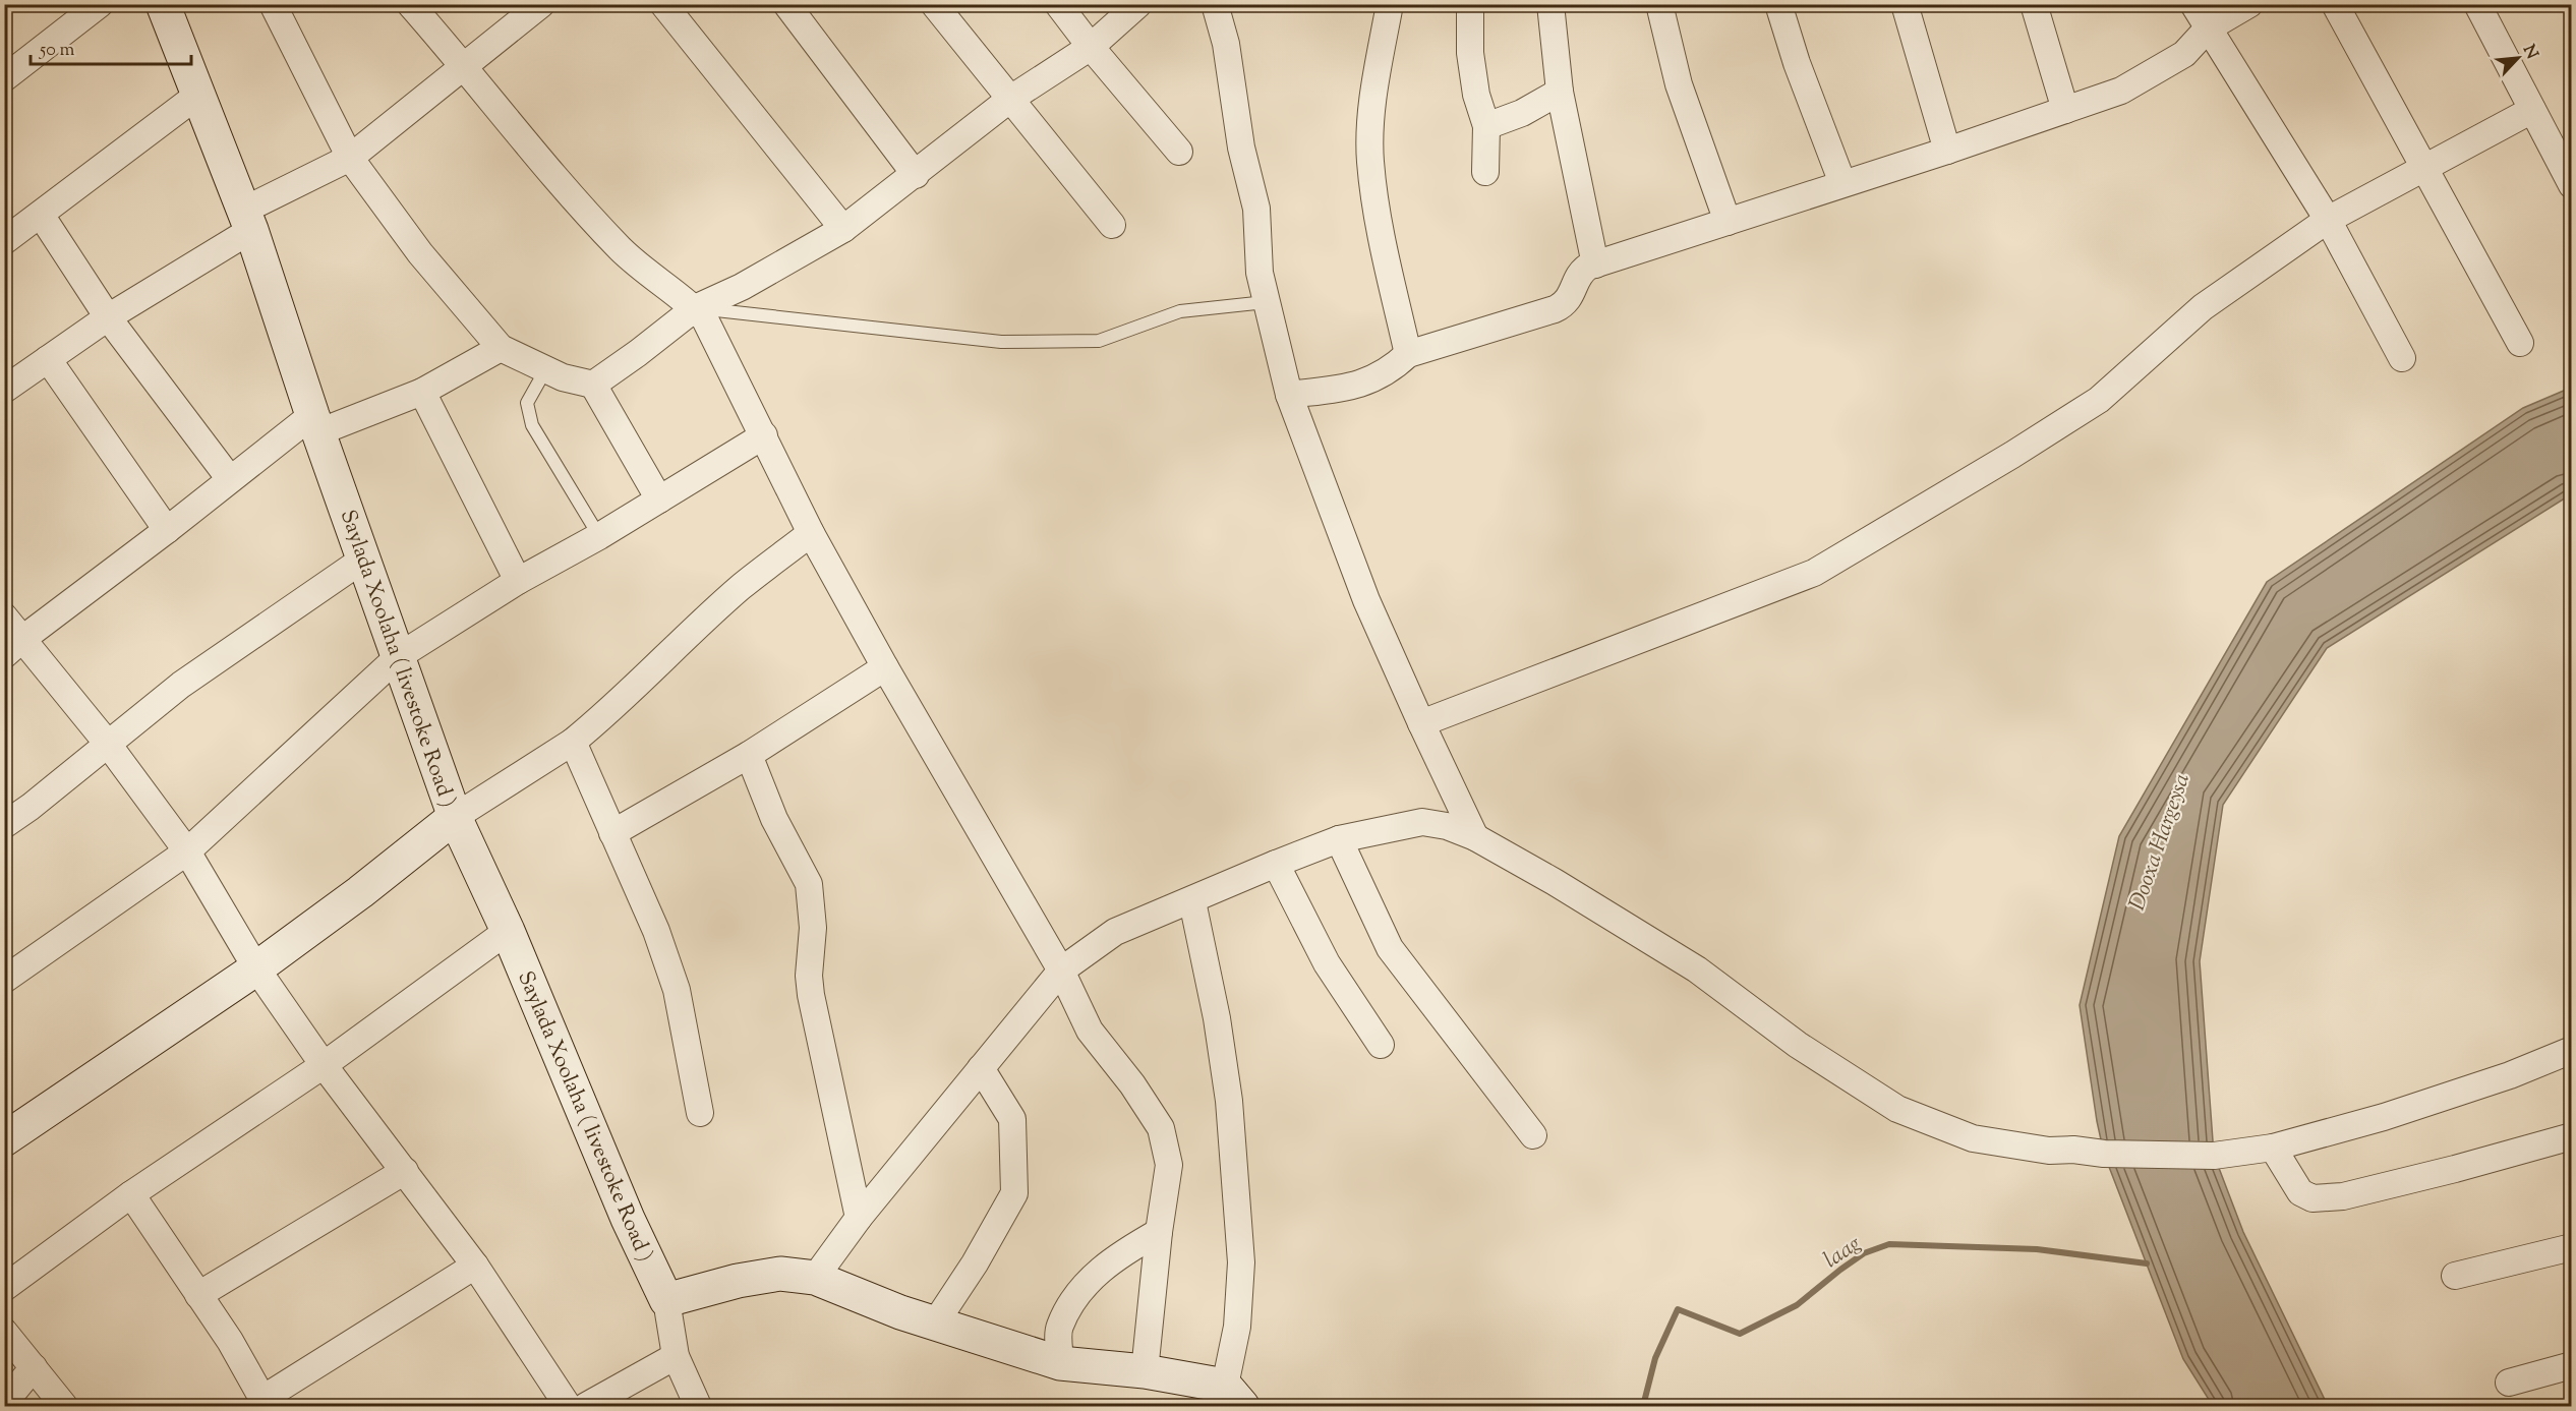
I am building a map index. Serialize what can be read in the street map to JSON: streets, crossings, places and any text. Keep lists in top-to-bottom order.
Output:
{
  "streets": {
    "street": ["Saylada Xoolaha ( livestoke Road )"]
  },
  "water": ["Dooxa Hargeysa", "laag"],
  "scale_bar": "50 m",
  "north": "top right"
}
